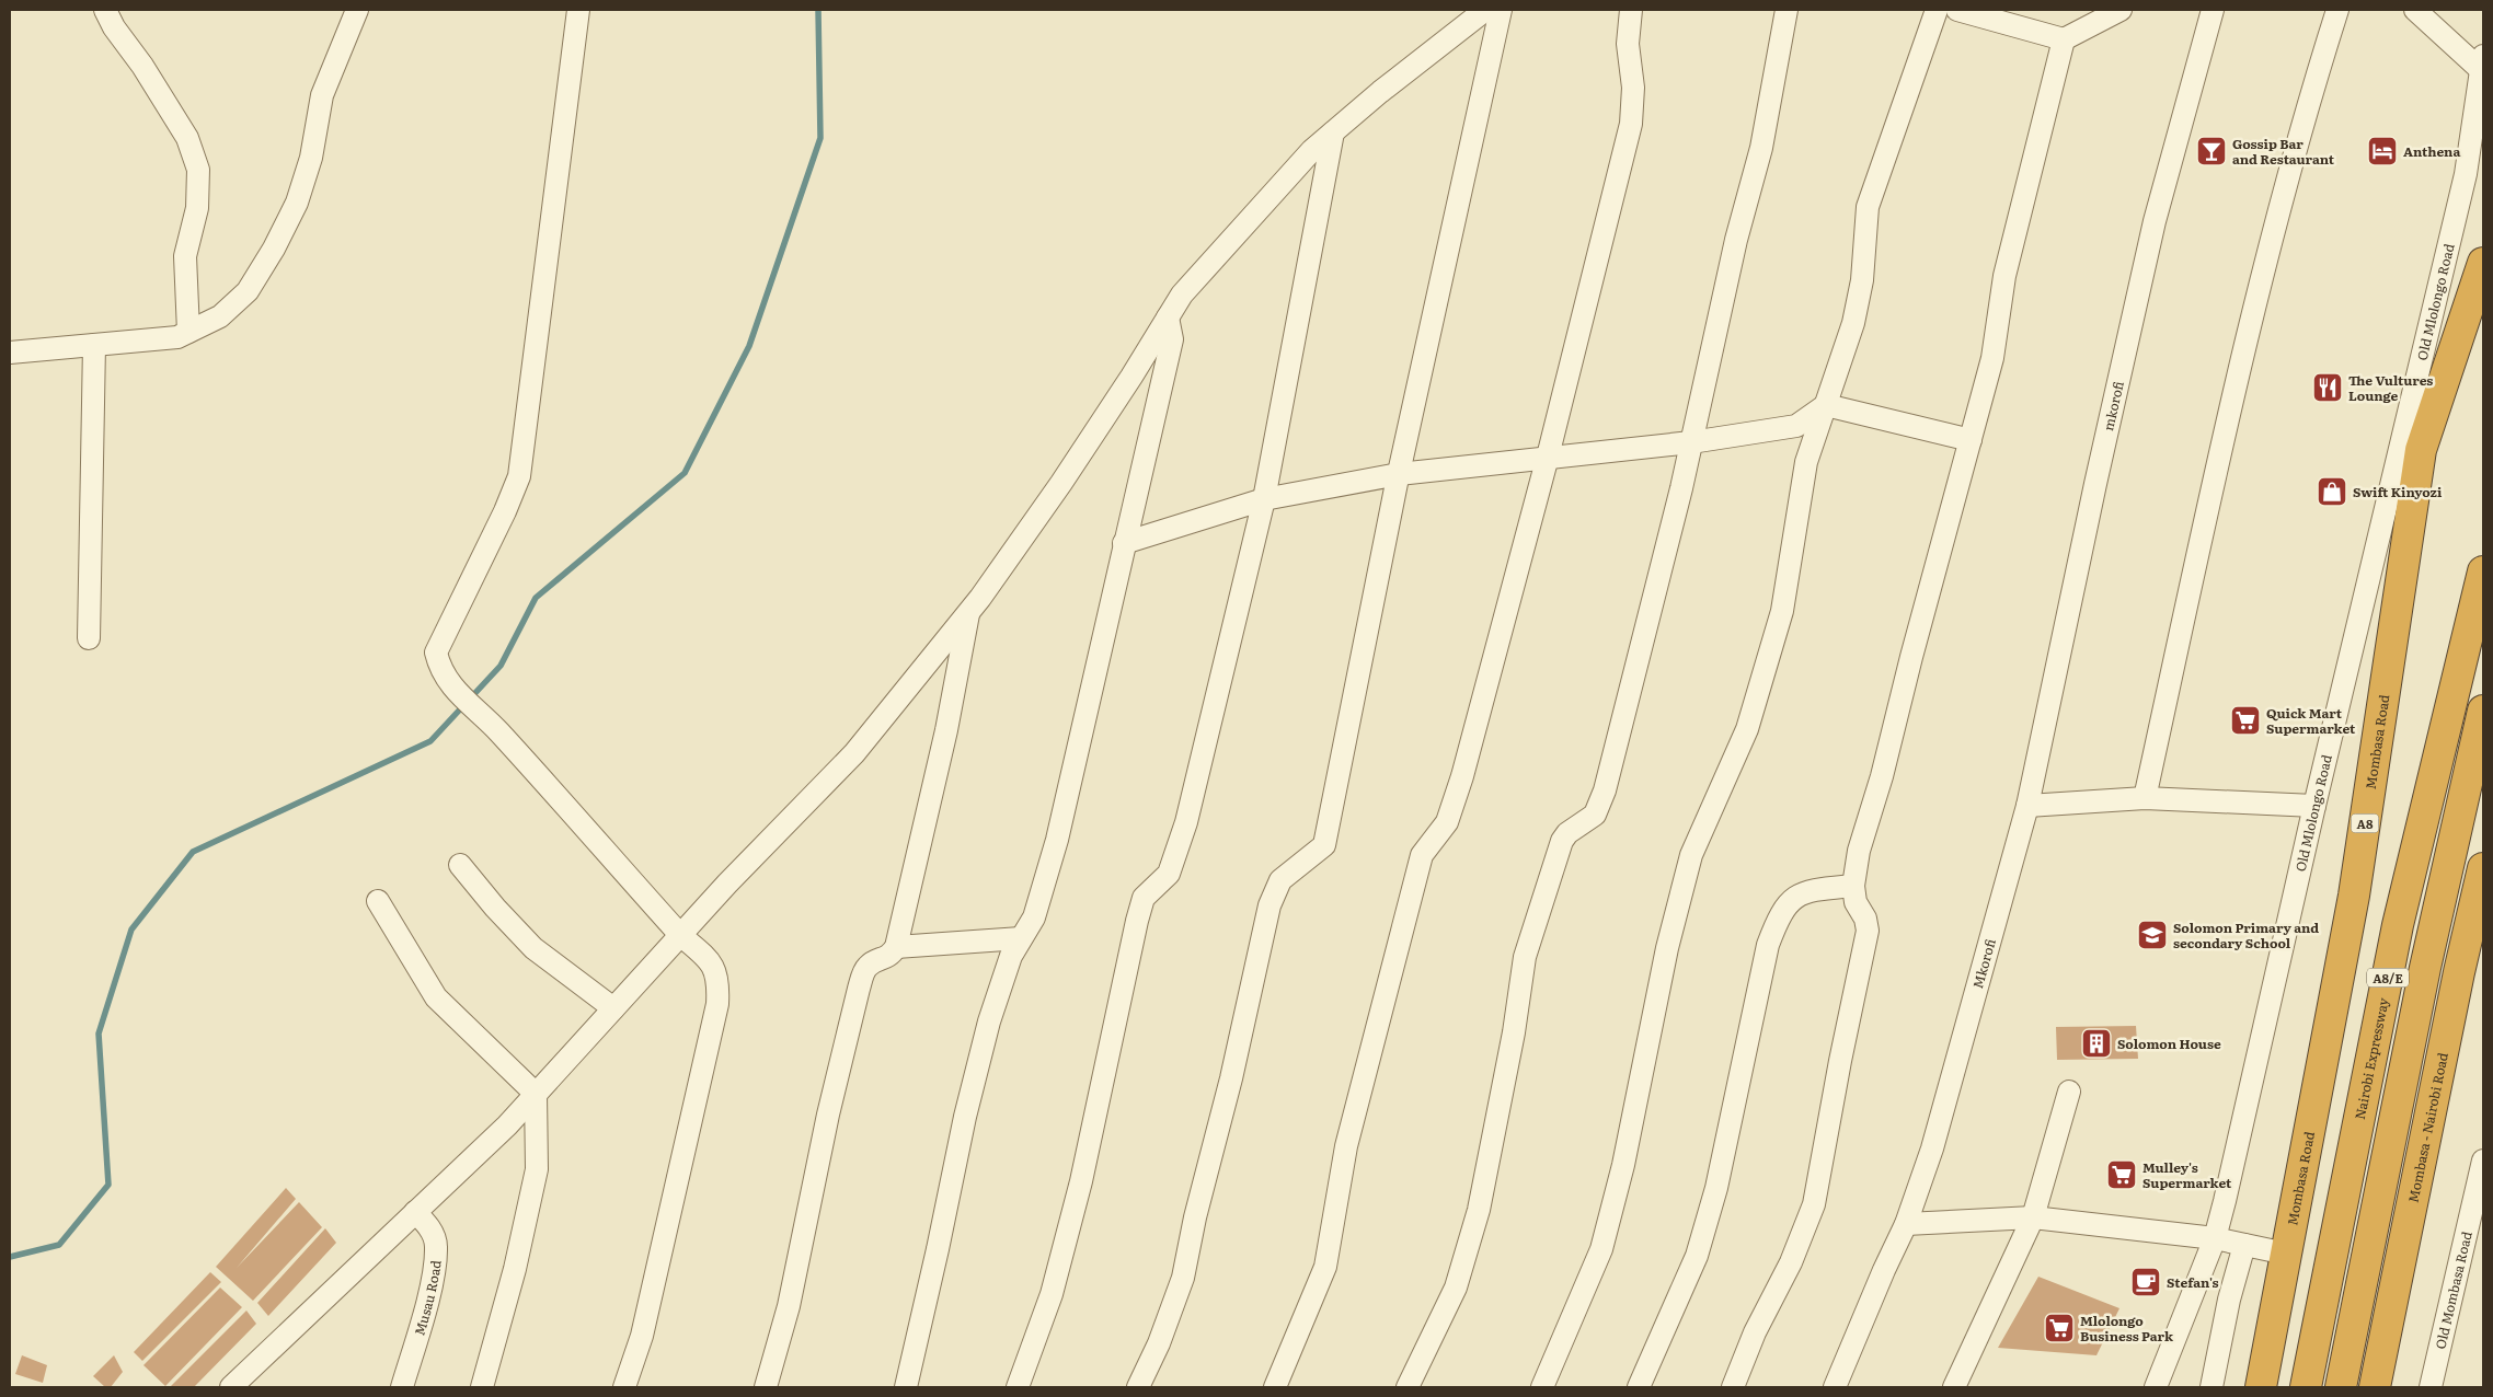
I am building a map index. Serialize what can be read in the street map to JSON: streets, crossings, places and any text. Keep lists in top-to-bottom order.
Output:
{
  "streets": {
    "highway": [
      "Mombasa Road",
      "A8",
      "A8/E",
      "Nairobi Expressway",
      "Mombasa - Nairobi Road"
    ],
    "street": [
      "Old Mlolongo Road",
      "mkorofi",
      "Mkorofi",
      "Old Mombasa Road",
      "Musau Road"
    ]
  },
  "crossings": [
    ["mkorofi", "Mkorofi"]
  ],
  "places": {
    "bar": ["Gossip Bar and Restaurant"],
    "hotel": ["Anthena"],
    "restaurant": ["The Vultures Lounge"],
    "shop": ["Swift Kinyozi"],
    "supermarket": ["Quick Mart Supermarket", "Mulley's Supermarket", "Mlolongo Business Park"],
    "school or university": ["Solomon Primary and secondary School"],
    "building": ["Solomon House"],
    "cafe": ["Stefan's"]
  }
}
